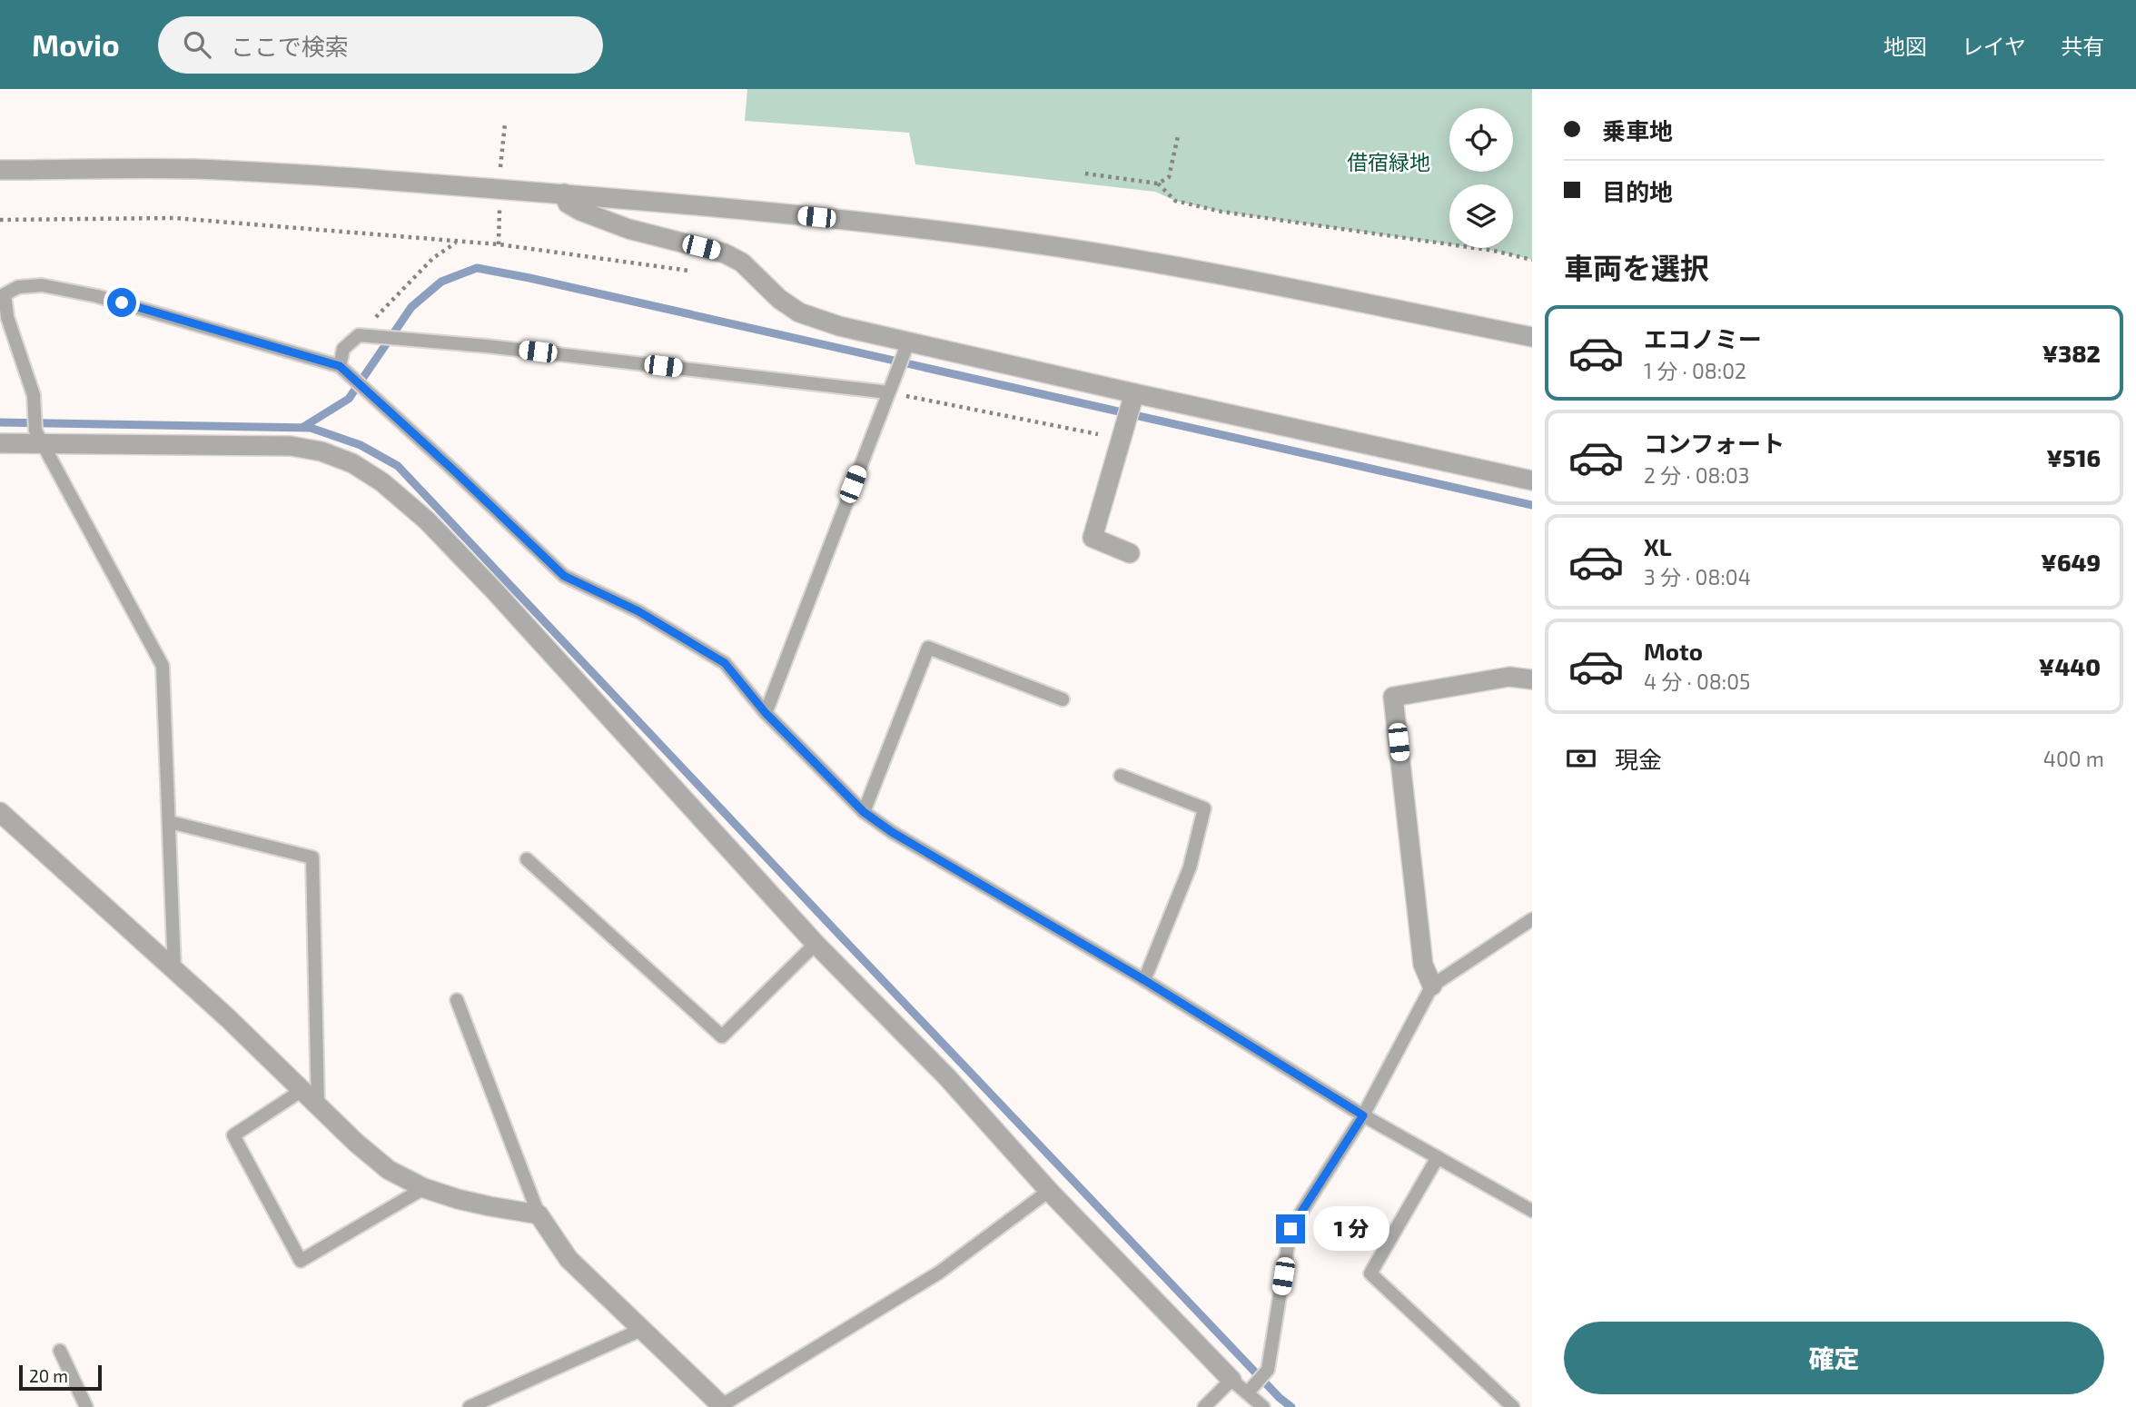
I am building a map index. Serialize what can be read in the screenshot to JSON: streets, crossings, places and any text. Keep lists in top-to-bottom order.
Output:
{
  "parks": ["借宿緑地"],
  "scale_bar": "20 m",
  "page": {
    "header": "Movio",
    "search": "ここで検索",
    "nav": ["地図", "レイヤ", "共有"],
    "banner": ["乗車地", "目的地"],
    "heading": "車両を選択",
    "list": [
      {
        "name": "エコノミー",
        "note": "1 分 · 08:02",
        "value": "¥382"
      },
      {
        "name": "コンフォート",
        "note": "2 分 · 08:03",
        "value": "¥516"
      },
      {
        "name": "XL",
        "note": "3 分 · 08:04",
        "value": "¥649"
      },
      {
        "name": "Moto",
        "note": "4 分 · 08:05",
        "value": "¥440"
      }
    ],
    "pay": ["現金", "400 m"],
    "bubble": "1 分",
    "buttons": "確定",
    "scale": "20 m"
  }
}
